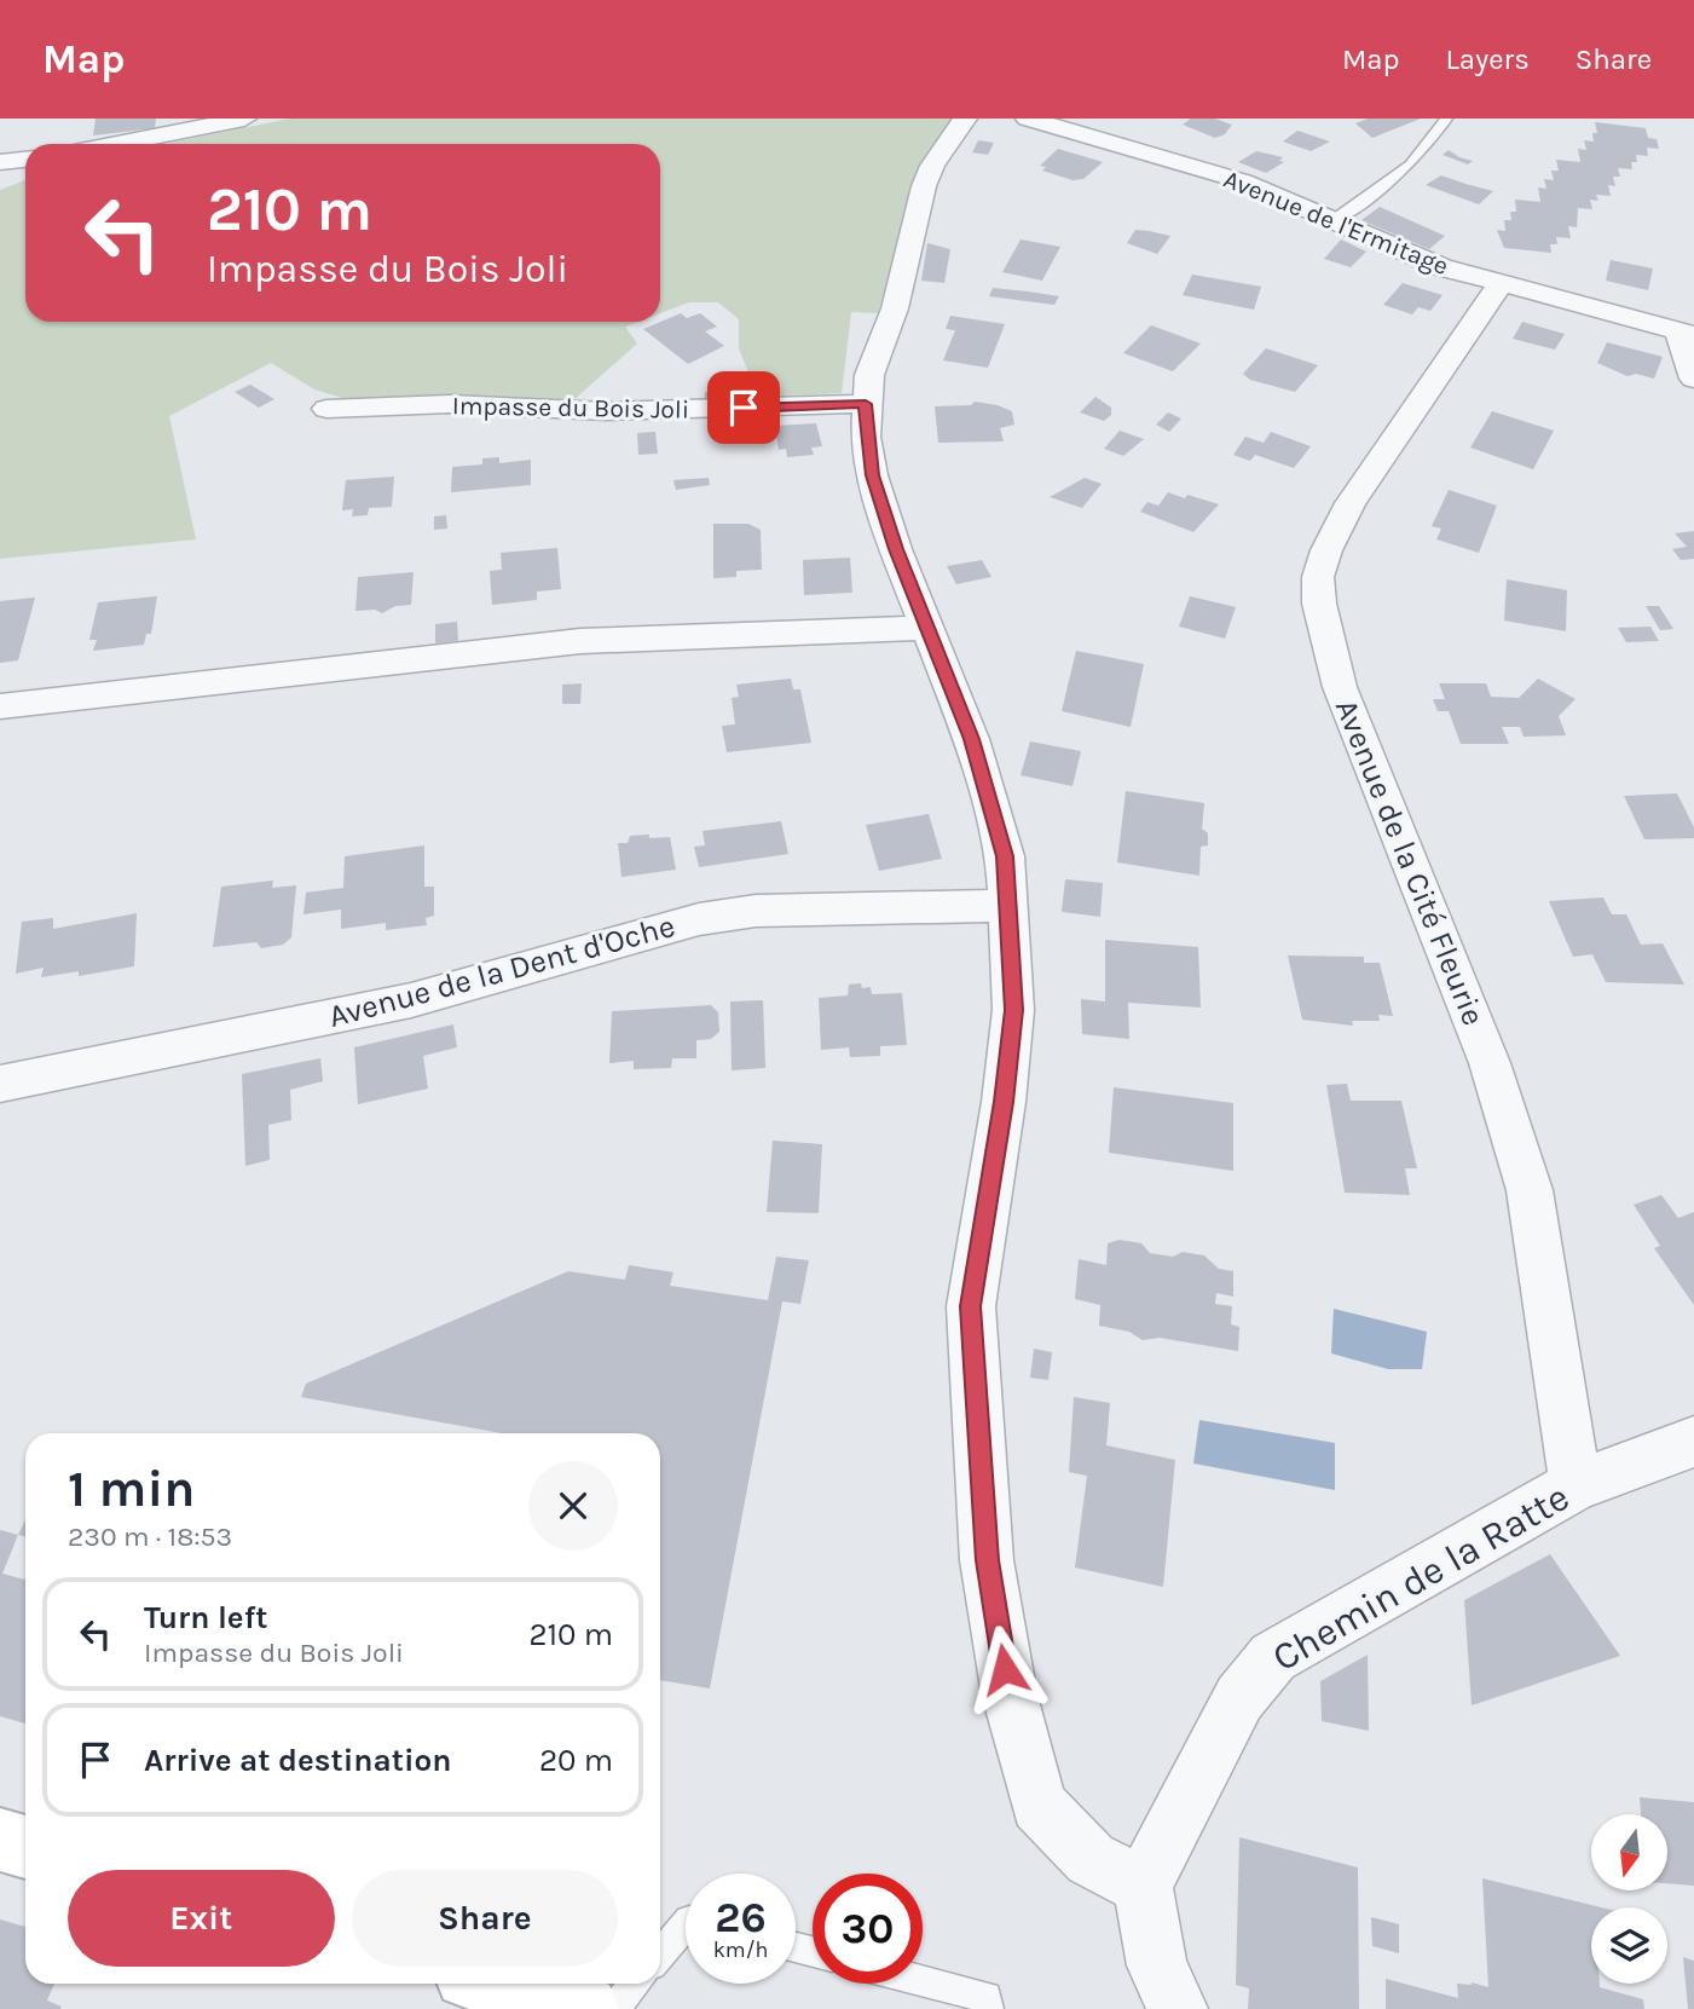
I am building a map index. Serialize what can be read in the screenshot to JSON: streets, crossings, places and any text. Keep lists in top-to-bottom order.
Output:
{
  "streets": {
    "street": [
      "Avenue de l'Ermitage",
      "Impasse du Bois Joli",
      "Avenue de la Cité Fleurie",
      "Avenue de la Dent d'Oche",
      "Chemin de la Ratte"
    ]
  },
  "crossings": [
    ["Avenue de l'Ermitage", "Avenue de la Cité Fleurie"],
    ["Avenue de la Cité Fleurie", "Chemin de la Ratte"]
  ],
  "north": "bottom",
  "page": {
    "header": "Map",
    "nav": ["Map", "Layers", "Share"],
    "turn": ["210 m", "Impasse du Bois Joli"],
    "heading": ["1 min", "230 m · 18:53"],
    "list": [
      {
        "name": "Turn left",
        "note": "Impasse du Bois Joli",
        "value": "210 m"
      },
      {
        "name": "Arrive at destination",
        "value": "20 m"
      }
    ],
    "buttons": ["Exit", "Share"],
    "speed": "26 km/h",
    "limit": "30"
  }
}
